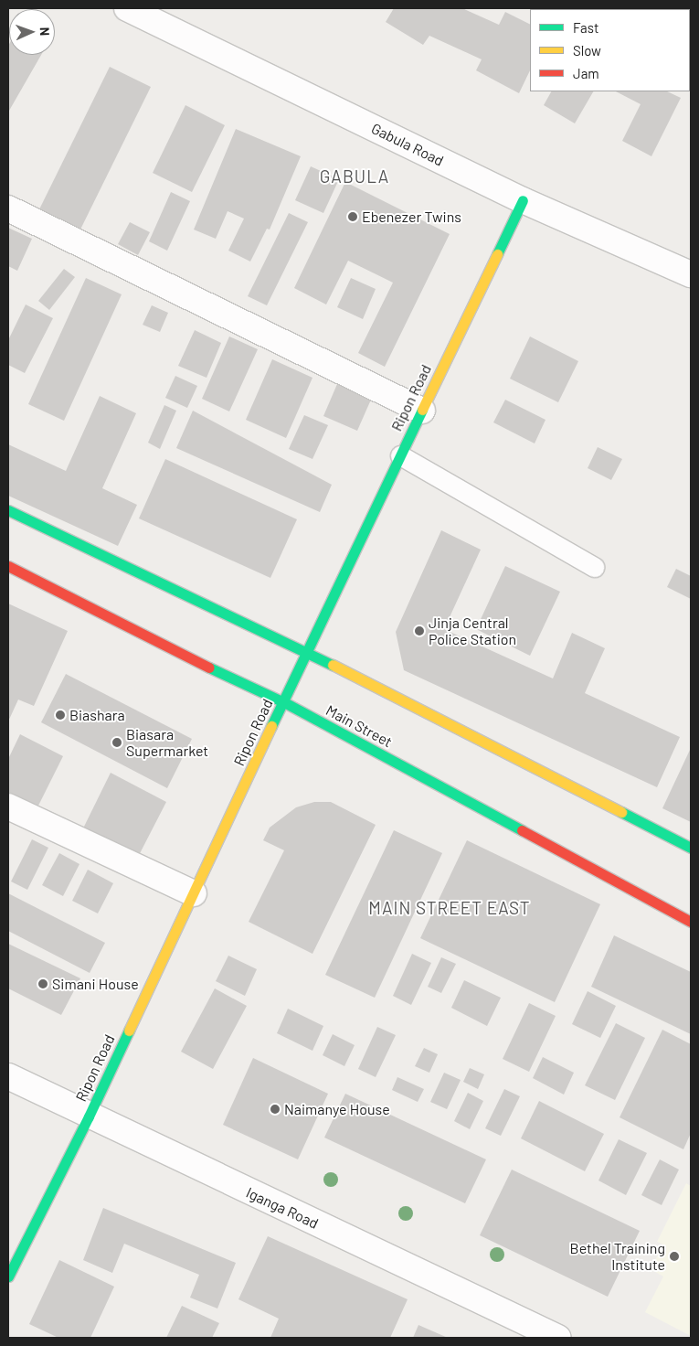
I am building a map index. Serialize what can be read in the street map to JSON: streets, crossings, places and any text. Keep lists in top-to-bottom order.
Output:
{
  "streets": {
    "street": [
      "Gabula Road",
      "Ripon Road",
      "Main Street",
      "Iganga Road"
    ]
  },
  "crossings": [
    ["Gabula Road", "Ripon Road"],
    ["Ripon Road", "Main Street"],
    ["Ripon Road", "Iganga Road"]
  ],
  "districts": ["GABULA", "MAIN STREET EAST"],
  "places": [
    "Ebenezer Twins",
    "Jinja Central Police Station",
    "Biashara",
    "Biasara Supermarket",
    "Simani House",
    "Naimanye House",
    "Bethel Training Institute"
  ],
  "legend": ["Fast", "Slow", "Jam"],
  "north": "right"
}
